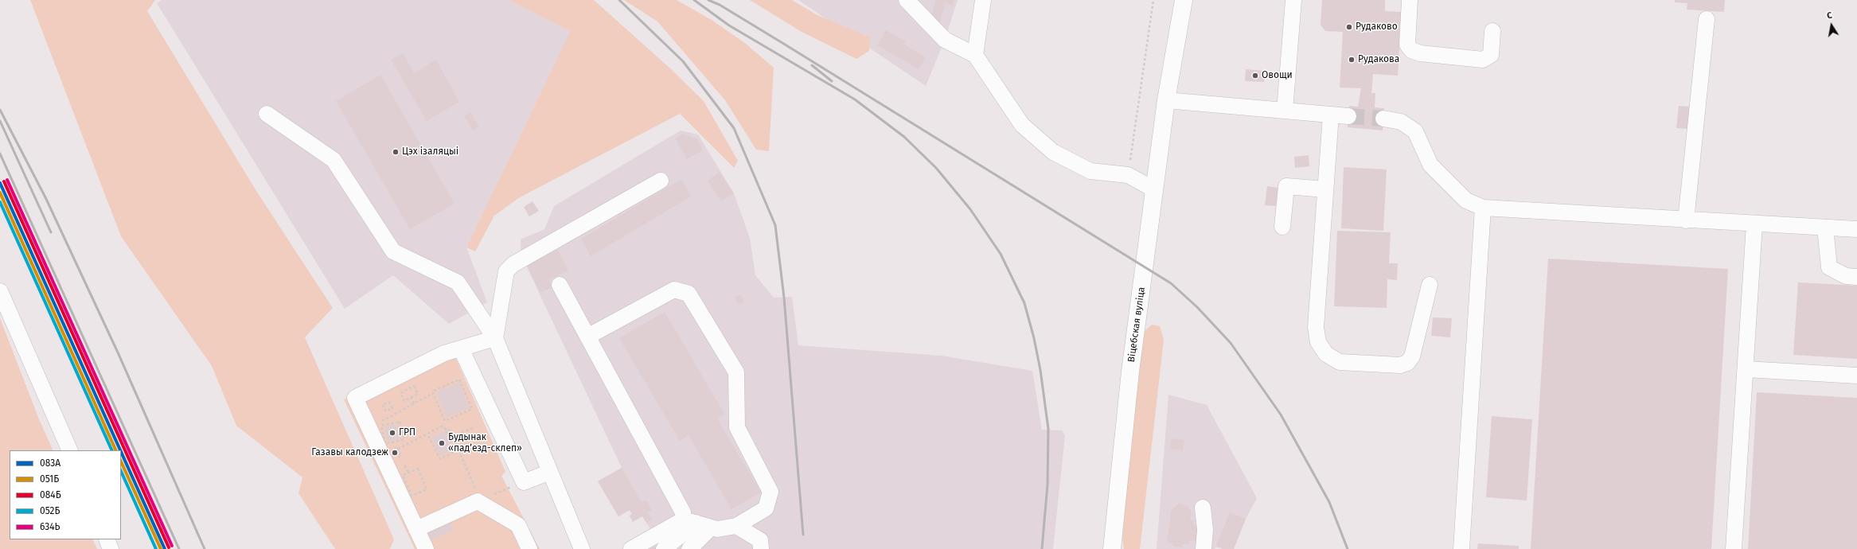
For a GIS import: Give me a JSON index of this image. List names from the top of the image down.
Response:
{
  "streets": {
    "main road": ["Віцебская вуліца"]
  },
  "places": [
    "Рудаково",
    "Рудакова",
    "Овощи",
    "Цэх ізаляцыі",
    "ГРП",
    "Будынак «падʼезд-склеп»",
    "Газавы калодзеж"
  ],
  "lines": [
    "transit line 634Ь",
    "transit line 084Б",
    "transit line 083А",
    "transit line 051Б",
    "transit line 052Б"
  ],
  "legend": [
    "083А",
    "051Б",
    "084Б",
    "052Б",
    "634Ь"
  ],
  "north": "top"
}
